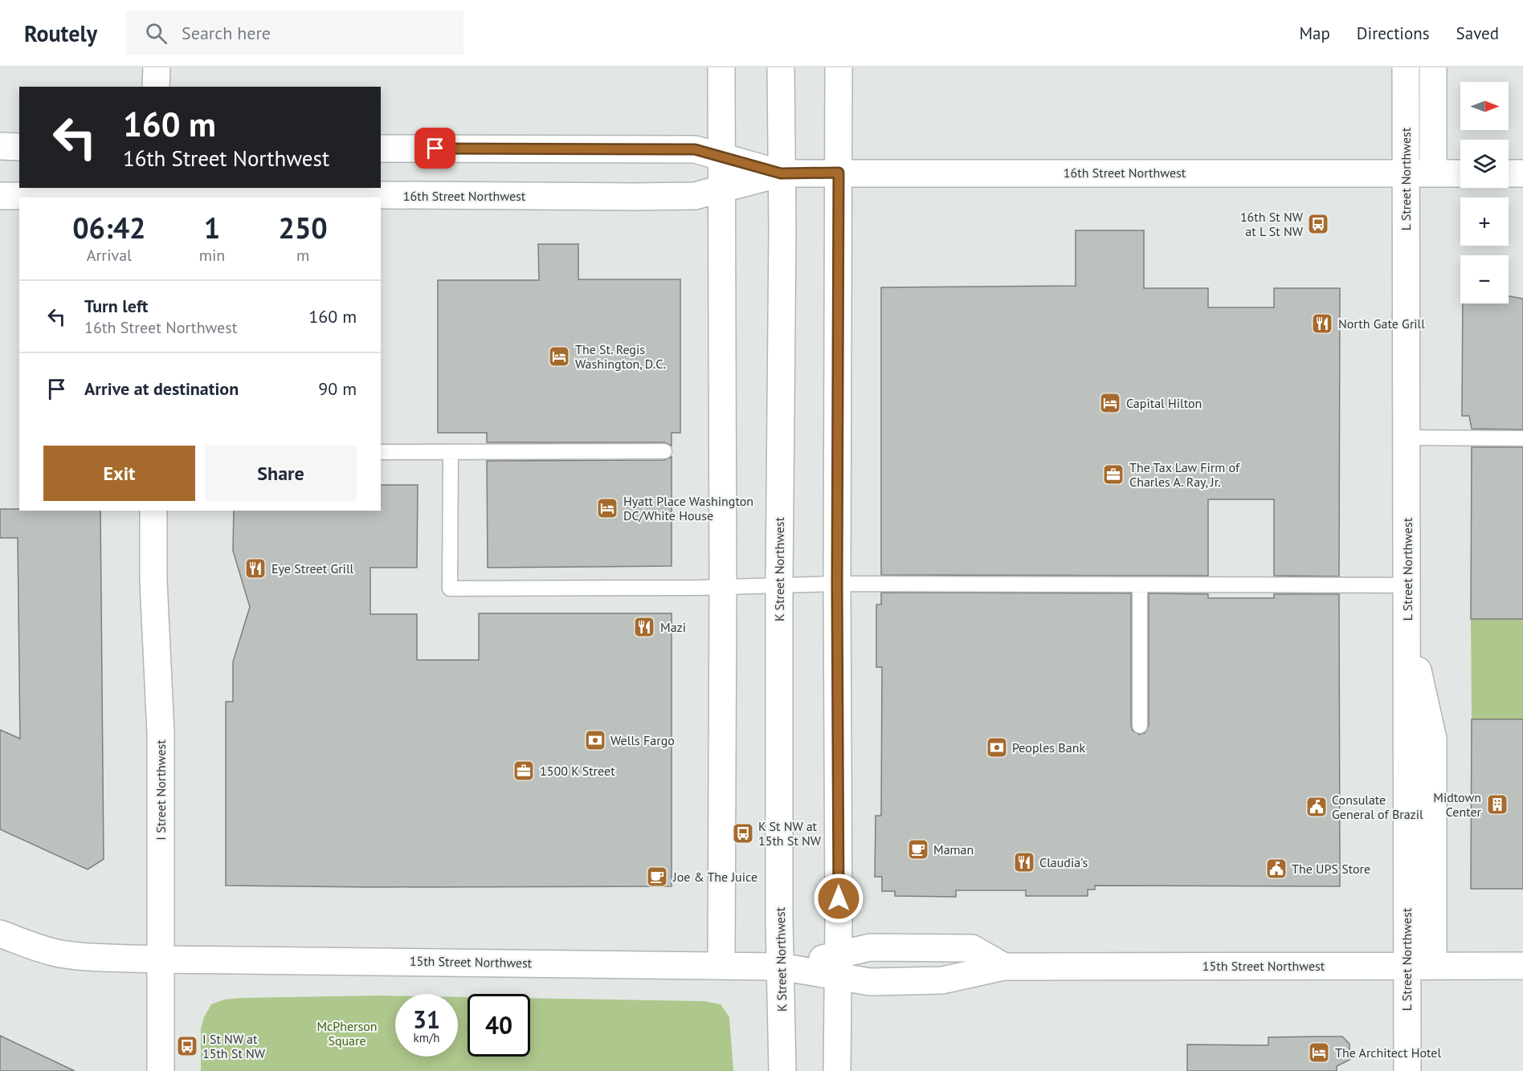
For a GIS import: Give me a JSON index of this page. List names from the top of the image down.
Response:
{
  "streets": {
    "main road": [
      "16th Street Northwest",
      "L Street Northwest",
      "K Street Northwest",
      "I Street Northwest",
      "15th Street Northwest"
    ]
  },
  "crossings": [
    ["16th Street Northwest", "L Street Northwest"],
    ["16th Street Northwest", "K Street Northwest"],
    ["L Street Northwest", "15th Street Northwest"],
    ["K Street Northwest", "15th Street Northwest"],
    ["I Street Northwest", "15th Street Northwest"]
  ],
  "parks": ["McPherson Square"],
  "places": {
    "bus stop": ["16th St NW at L St NW", "K St NW at 15th St NW", "I St NW at 15th St NW"],
    "restaurant": [
      "North Gate Grill",
      "Eye Street Grill",
      "Mazi",
      "Claudia's"
    ],
    "hotel": [
      "The St. Regis Washington, D.C.",
      "Capital Hilton",
      "Hyatt Place Washington DC/White House",
      "The Architect Hotel"
    ],
    "office": ["The Tax Law Firm of Charles A. Ray, Jr.", "1500 K Street"],
    "bank": ["Wells Fargo", "Peoples Bank"],
    "building": ["Midtown Center"],
    "public building": ["Consulate General of Brazil", "The UPS Store"],
    "cafe": ["Maman", "Joe & The Juice"]
  },
  "north": "right",
  "page": {
    "header": "Routely",
    "search": "Search here",
    "nav": ["Map", "Directions", "Saved"],
    "map_buttons": ["+", "−"],
    "turn": ["160 m", "16th Street Northwest"],
    "eta": [
      "06:42",
      "Arrival",
      "1",
      "min",
      "250",
      "m"
    ],
    "list": [
      {
        "name": "Turn left",
        "note": "16th Street Northwest",
        "value": "160 m"
      },
      {
        "name": "Arrive at destination",
        "value": "90 m"
      }
    ],
    "buttons": ["Exit", "Share"],
    "speed": "31 km/h",
    "limit": "40"
  }
}
